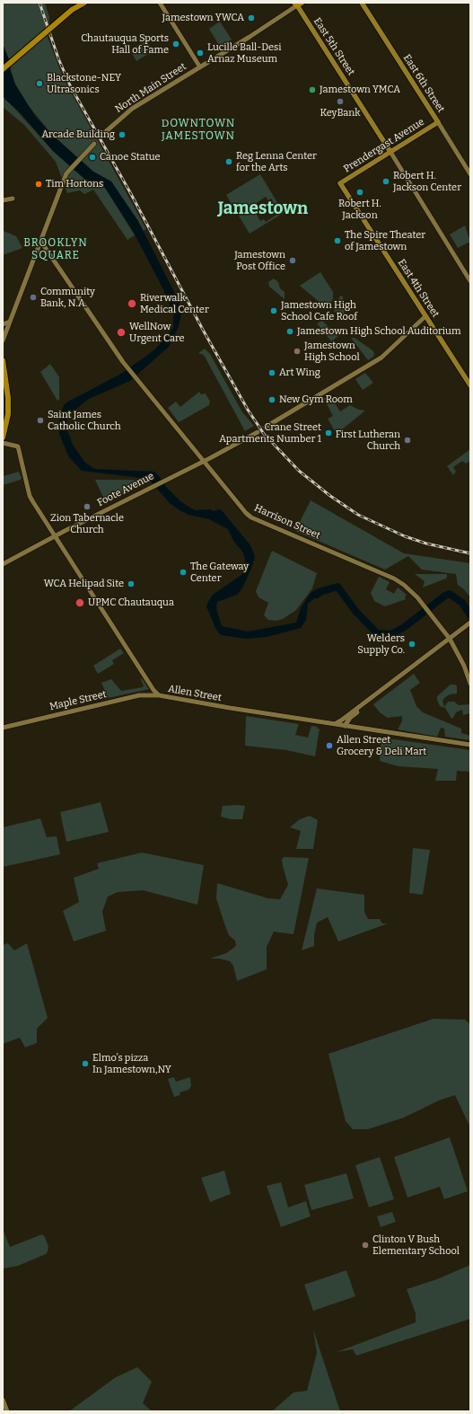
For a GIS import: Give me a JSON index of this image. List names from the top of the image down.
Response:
{
  "streets": {
    "main road": [
      "East 5th Street",
      "East 6th Street",
      "Prendergast Avenue",
      "East 4th Street"
    ],
    "street": [
      "North Main Street",
      "Foote Avenue",
      "Harrison Street",
      "Allen Street",
      "Maple Street"
    ]
  },
  "crossings": [
    ["East 5th Street", "North Main Street"],
    ["East 5th Street", "Prendergast Avenue"],
    ["East 6th Street", "Prendergast Avenue"],
    ["Prendergast Avenue", "East 4th Street"],
    ["Foote Avenue", "Harrison Street"],
    ["Foote Avenue", "Allen Street"],
    ["Allen Street", "Maple Street"]
  ],
  "districts": ["DOWNTOWN JAMESTOWN", "Jamestown", "BROOKLYN SQUARE"],
  "places": [
    "Jamestown YWCA",
    "Chautauqua Sports Hall of Fame",
    "Lucille Ball-Desi Arnaz Museum",
    "Blackstone-NEY Ultrasonics",
    "Jamestown YMCA",
    "KeyBank",
    "Arcade Building",
    "Canoe Statue",
    "Reg Lenna Center for the Arts",
    "Robert H. Jackson Center",
    "Tim Hortons",
    "Robert H. Jackson",
    "The Spire Theater of Jamestown",
    "Jamestown Post Office",
    "Community Bank, N.A.",
    "Riverwalk Medical Center",
    "Jamestown High School Cafe Roof",
    "Jamestown High School Auditorium",
    "WellNow Urgent Care",
    "Jamestown High School",
    "Art Wing",
    "New Gym Room",
    "Saint James Catholic Church",
    "Crane Street Apartments Number 1",
    "First Lutheran Church",
    "Zion Tabernacle Church",
    "The Gateway Center",
    "WCA Helipad Site",
    "UPMC Chautauqua",
    "Welders Supply Co.",
    "Allen Street Grocery & Deli Mart",
    "Elmo's pizza In Jamestown,NY",
    "Clinton V Bush Elementary School"
  ]
}
